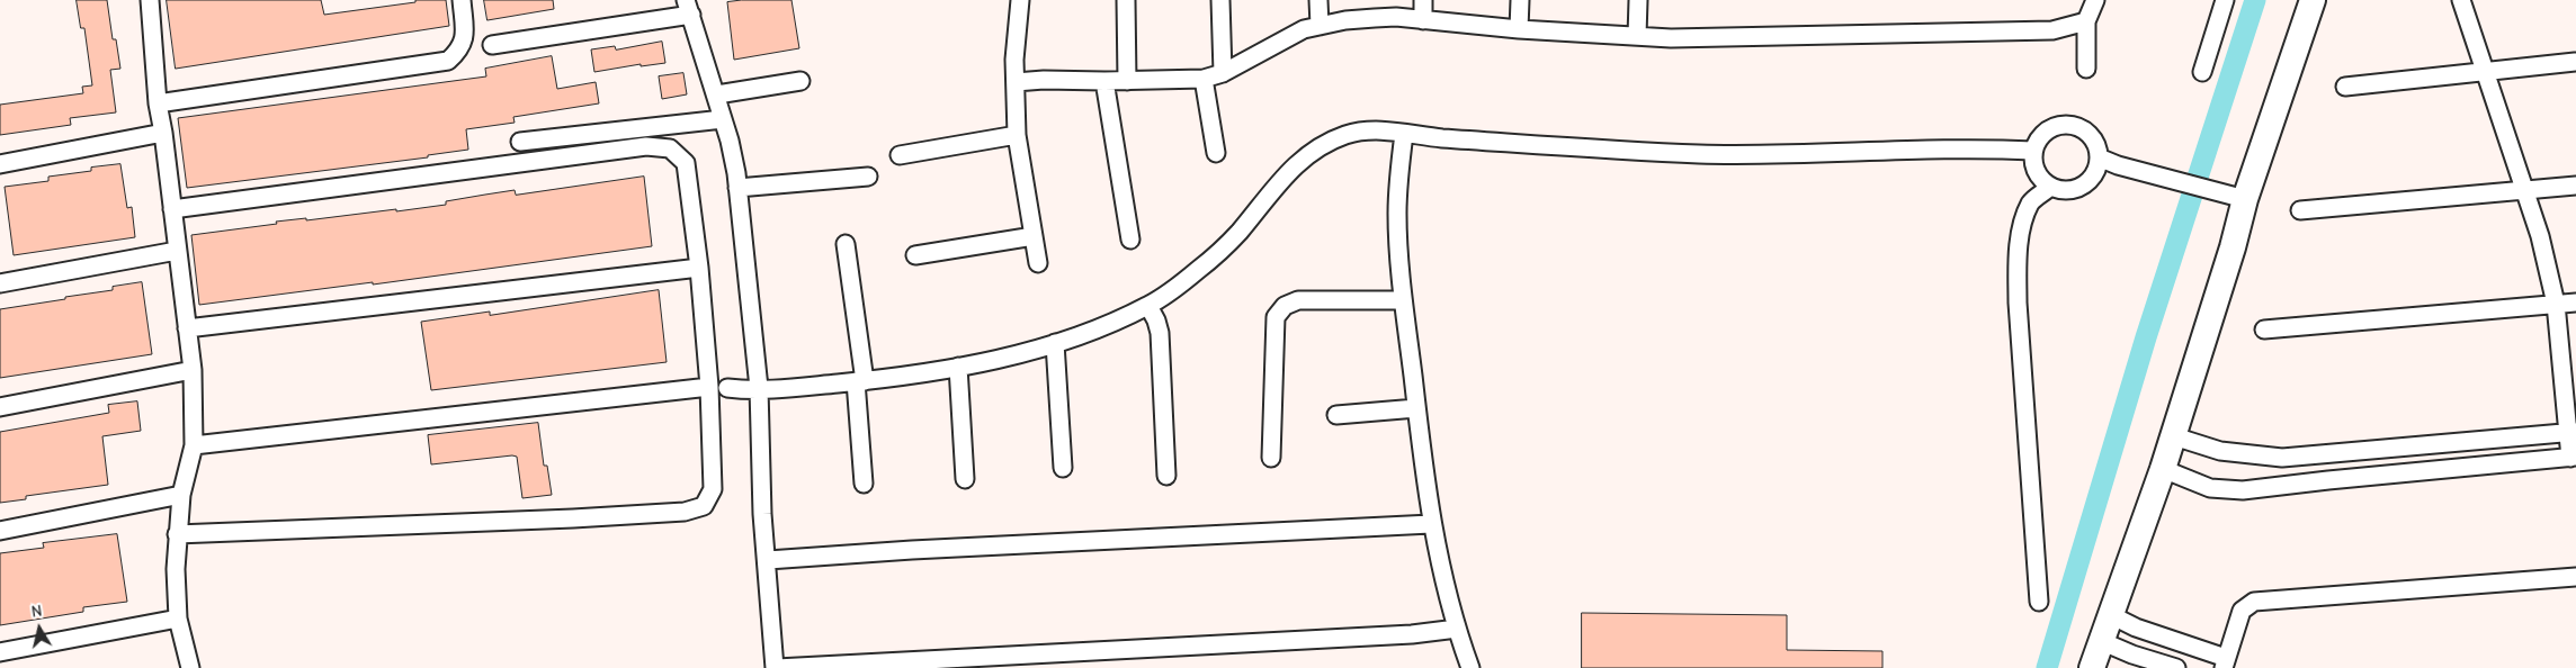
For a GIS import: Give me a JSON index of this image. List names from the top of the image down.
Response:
{
  "north": "top"
}
